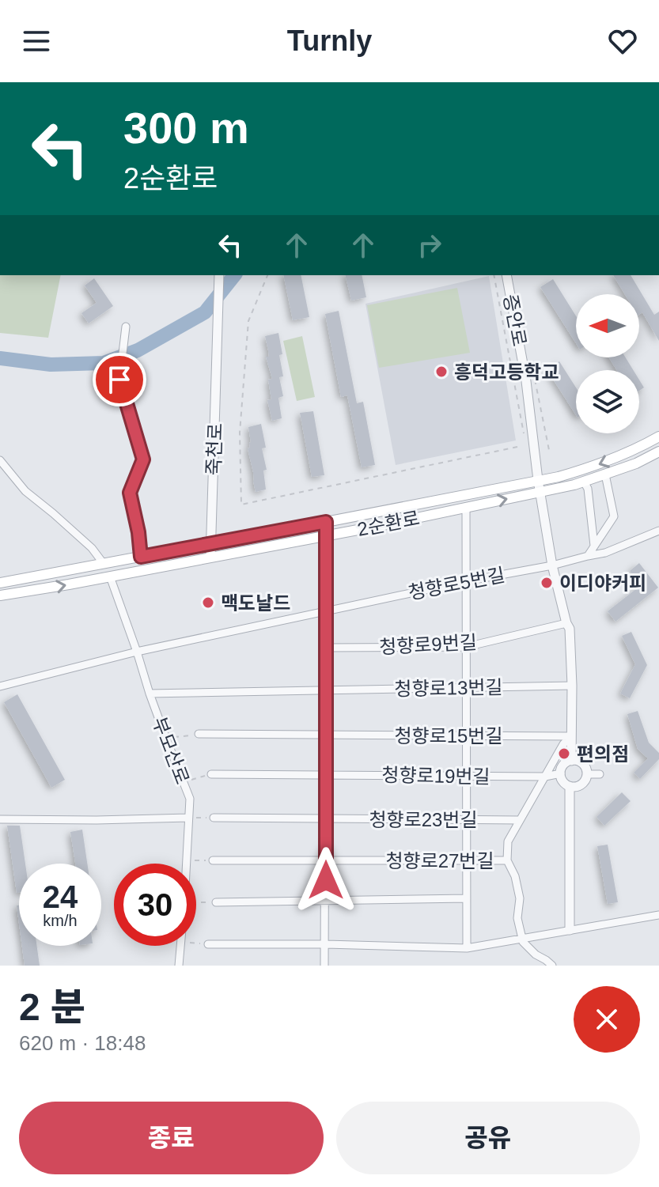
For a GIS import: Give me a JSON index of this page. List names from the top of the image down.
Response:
{
  "streets": {
    "main road": ["2순환로"],
    "street": [
      "증안로",
      "죽천로",
      "청향로5번길",
      "청향로9번길",
      "청향로13번길",
      "청향로15번길",
      "부모산로",
      "청향로19번길",
      "청향로23번길",
      "청향로27번길"
    ]
  },
  "crossings": [
    ["증안로", "2순환로"],
    ["증안로", "청향로5번길"],
    ["증안로", "청향로9번길"],
    ["증안로", "청향로13번길"],
    ["증안로", "청향로15번길"],
    ["증안로", "청향로19번길"],
    ["죽천로", "2순환로"],
    ["2순환로", "부모산로"],
    ["청향로5번길", "부모산로"],
    ["청향로13번길", "부모산로"]
  ],
  "places": [
    "흥덕고등학교",
    "이디야커피",
    "맥도날드",
    "편의점"
  ],
  "north": "left",
  "page": {
    "header": "Turnly",
    "turn": ["300 m", "2순환로"],
    "speed": "24 km/h",
    "limit": "30",
    "heading": ["2 분", "620 m · 18:48"],
    "buttons": ["종료", "공유"]
  }
}
